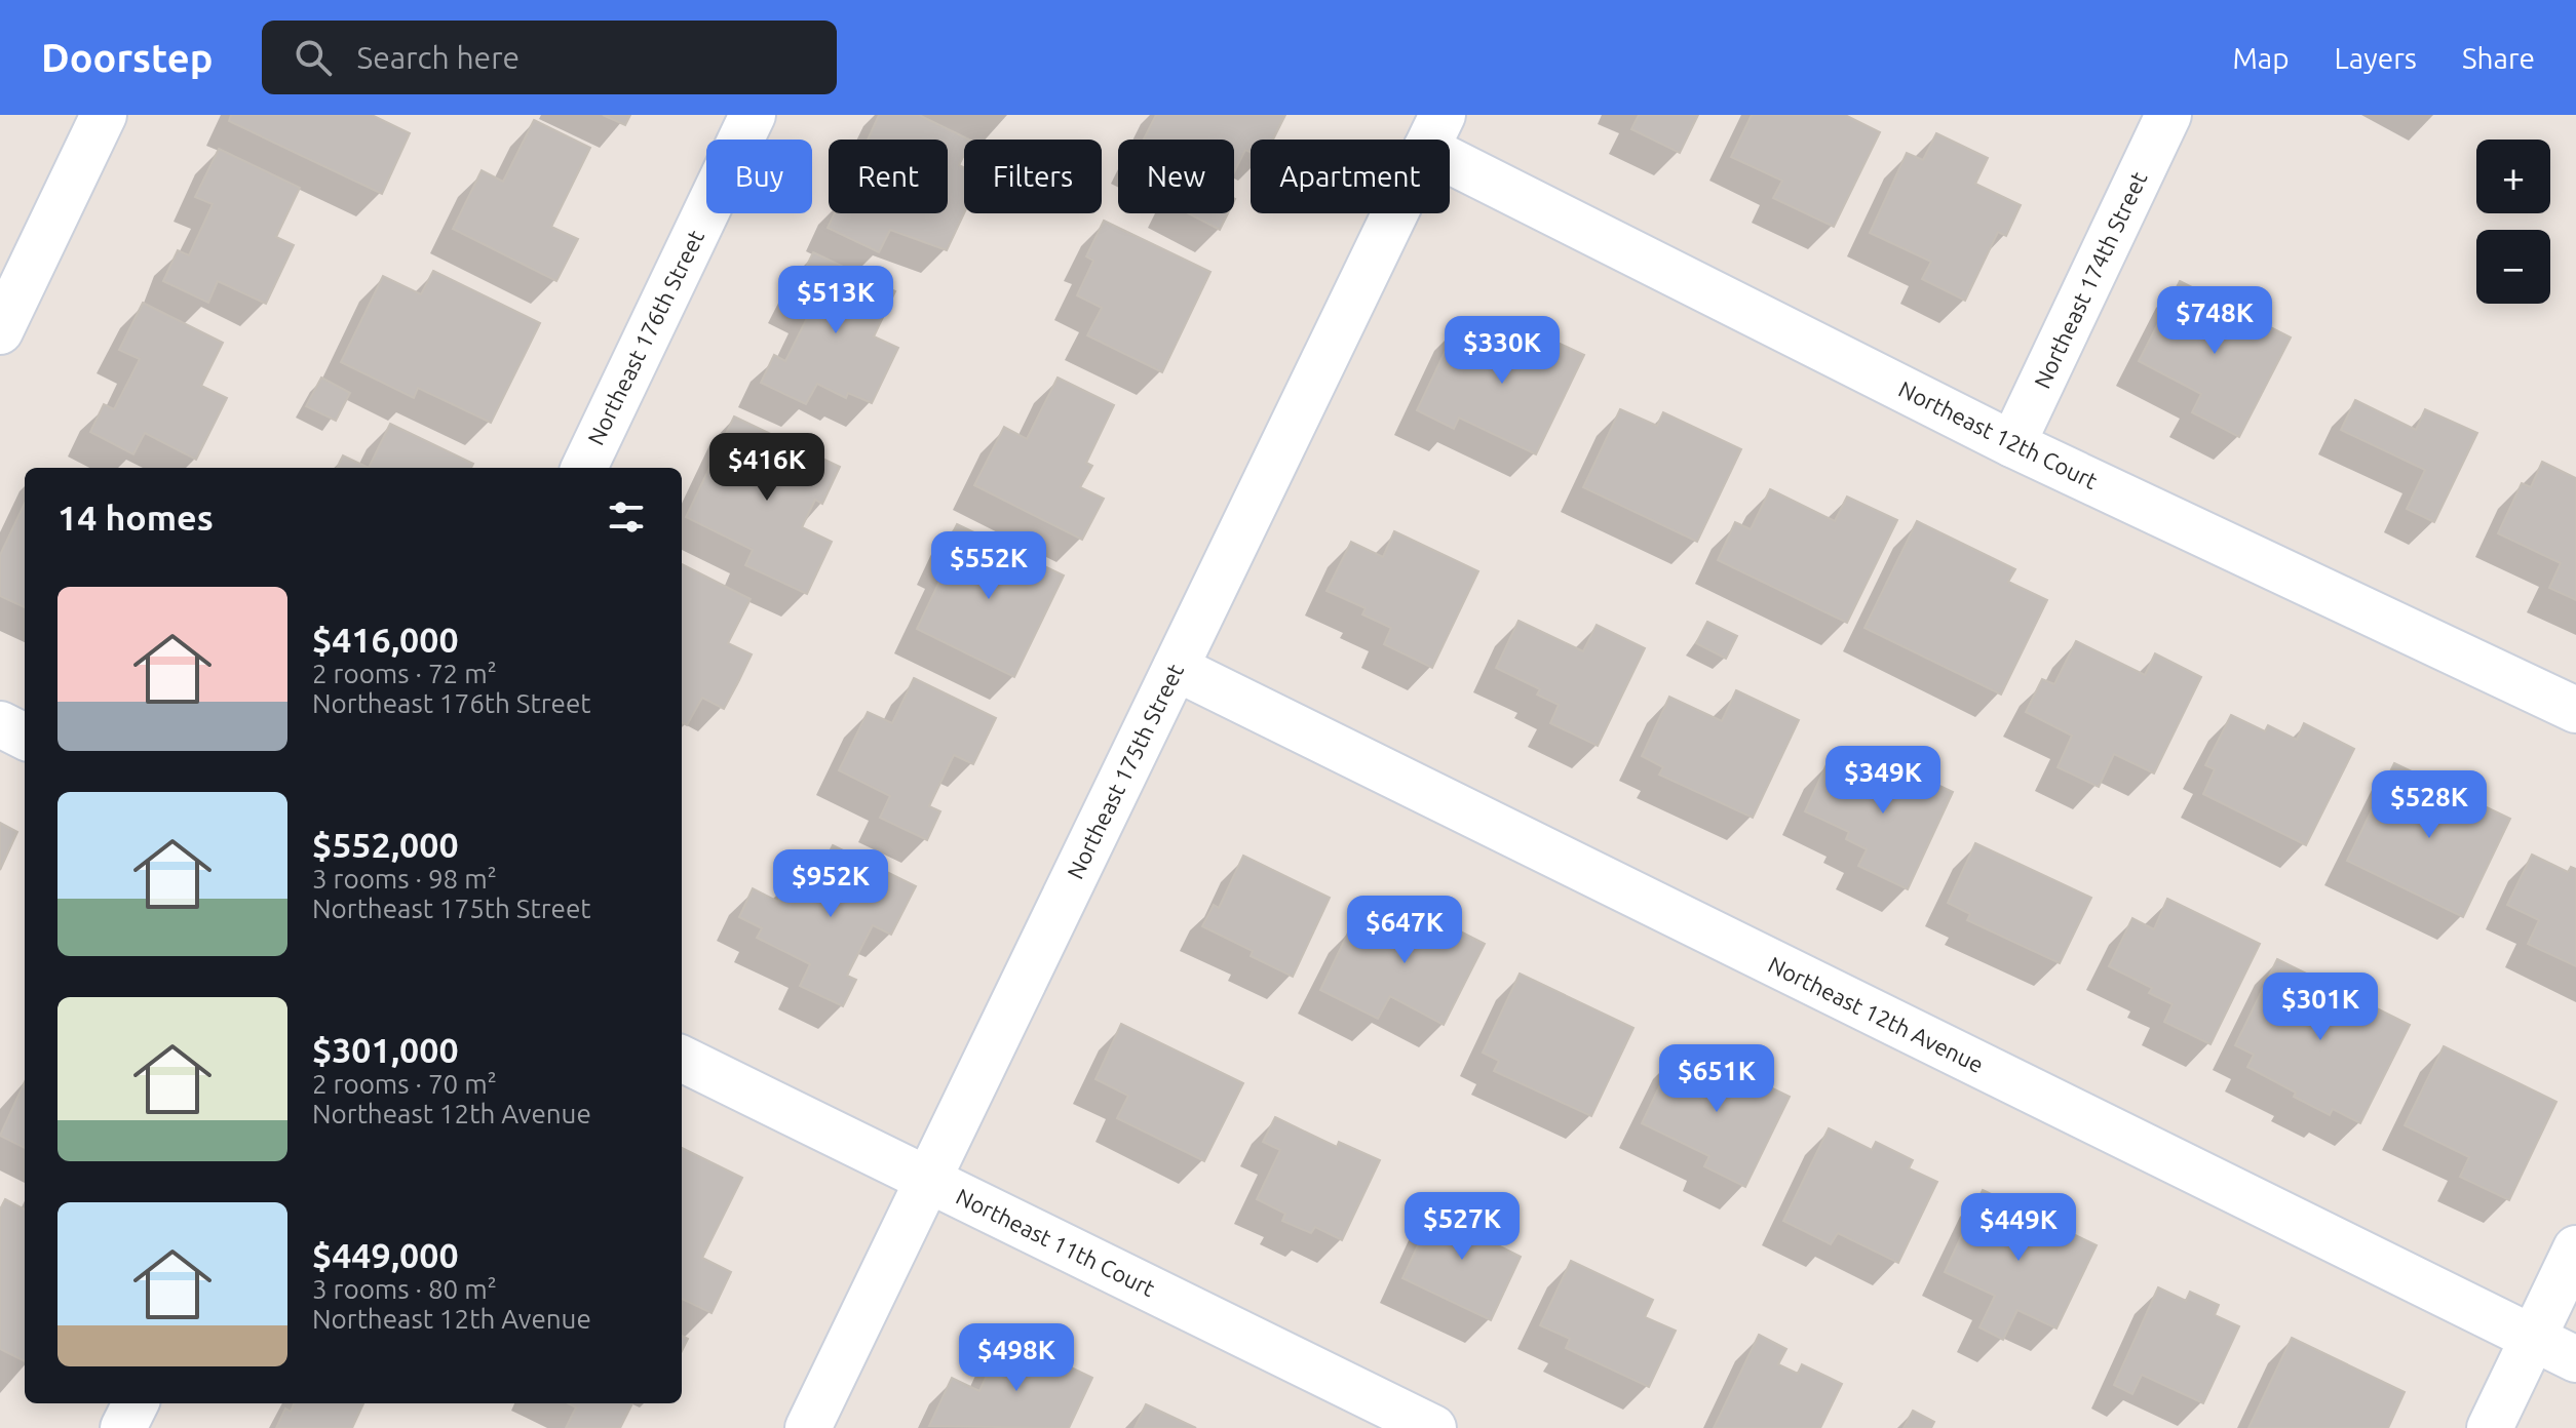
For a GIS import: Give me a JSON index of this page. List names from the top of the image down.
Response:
{
  "streets": {
    "street": [
      "Northeast 174th Street",
      "Northeast 176th Street",
      "Northeast 12th Court",
      "Northeast 175th Street",
      "Northeast 12th Avenue",
      "Northeast 11th Court"
    ]
  },
  "crossings": [
    ["Northeast 174th Street", "Northeast 12th Court"],
    ["Northeast 12th Court", "Northeast 175th Street"],
    ["Northeast 175th Street", "Northeast 12th Avenue"],
    ["Northeast 175th Street", "Northeast 11th Court"]
  ],
  "page": {
    "header": "Doorstep",
    "search": "Search here",
    "nav": ["Map", "Layers", "Share"],
    "map_buttons": ["+", "−"],
    "chip": [
      "Buy",
      "Rent",
      "Filters",
      "New",
      "Apartment"
    ],
    "price": [
      "$513K",
      "$748K",
      "$330K",
      "$416K",
      "$552K",
      "$349K",
      "$528K",
      "$952K",
      "$647K",
      "$301K",
      "$651K",
      "$527K",
      "$449K",
      "$498K"
    ],
    "heading": "14 homes",
    "list": [
      {
        "name": "$416,000",
        "note": "2 rooms · 72 m² · Northeast 176th Street"
      },
      {
        "name": "$552,000",
        "note": "3 rooms · 98 m² · Northeast 175th Street"
      },
      {
        "name": "$301,000",
        "note": "2 rooms · 70 m² · Northeast 12th Avenue"
      },
      {
        "name": "$449,000",
        "note": "3 rooms · 80 m² · Northeast 12th Avenue"
      }
    ]
  }
}
